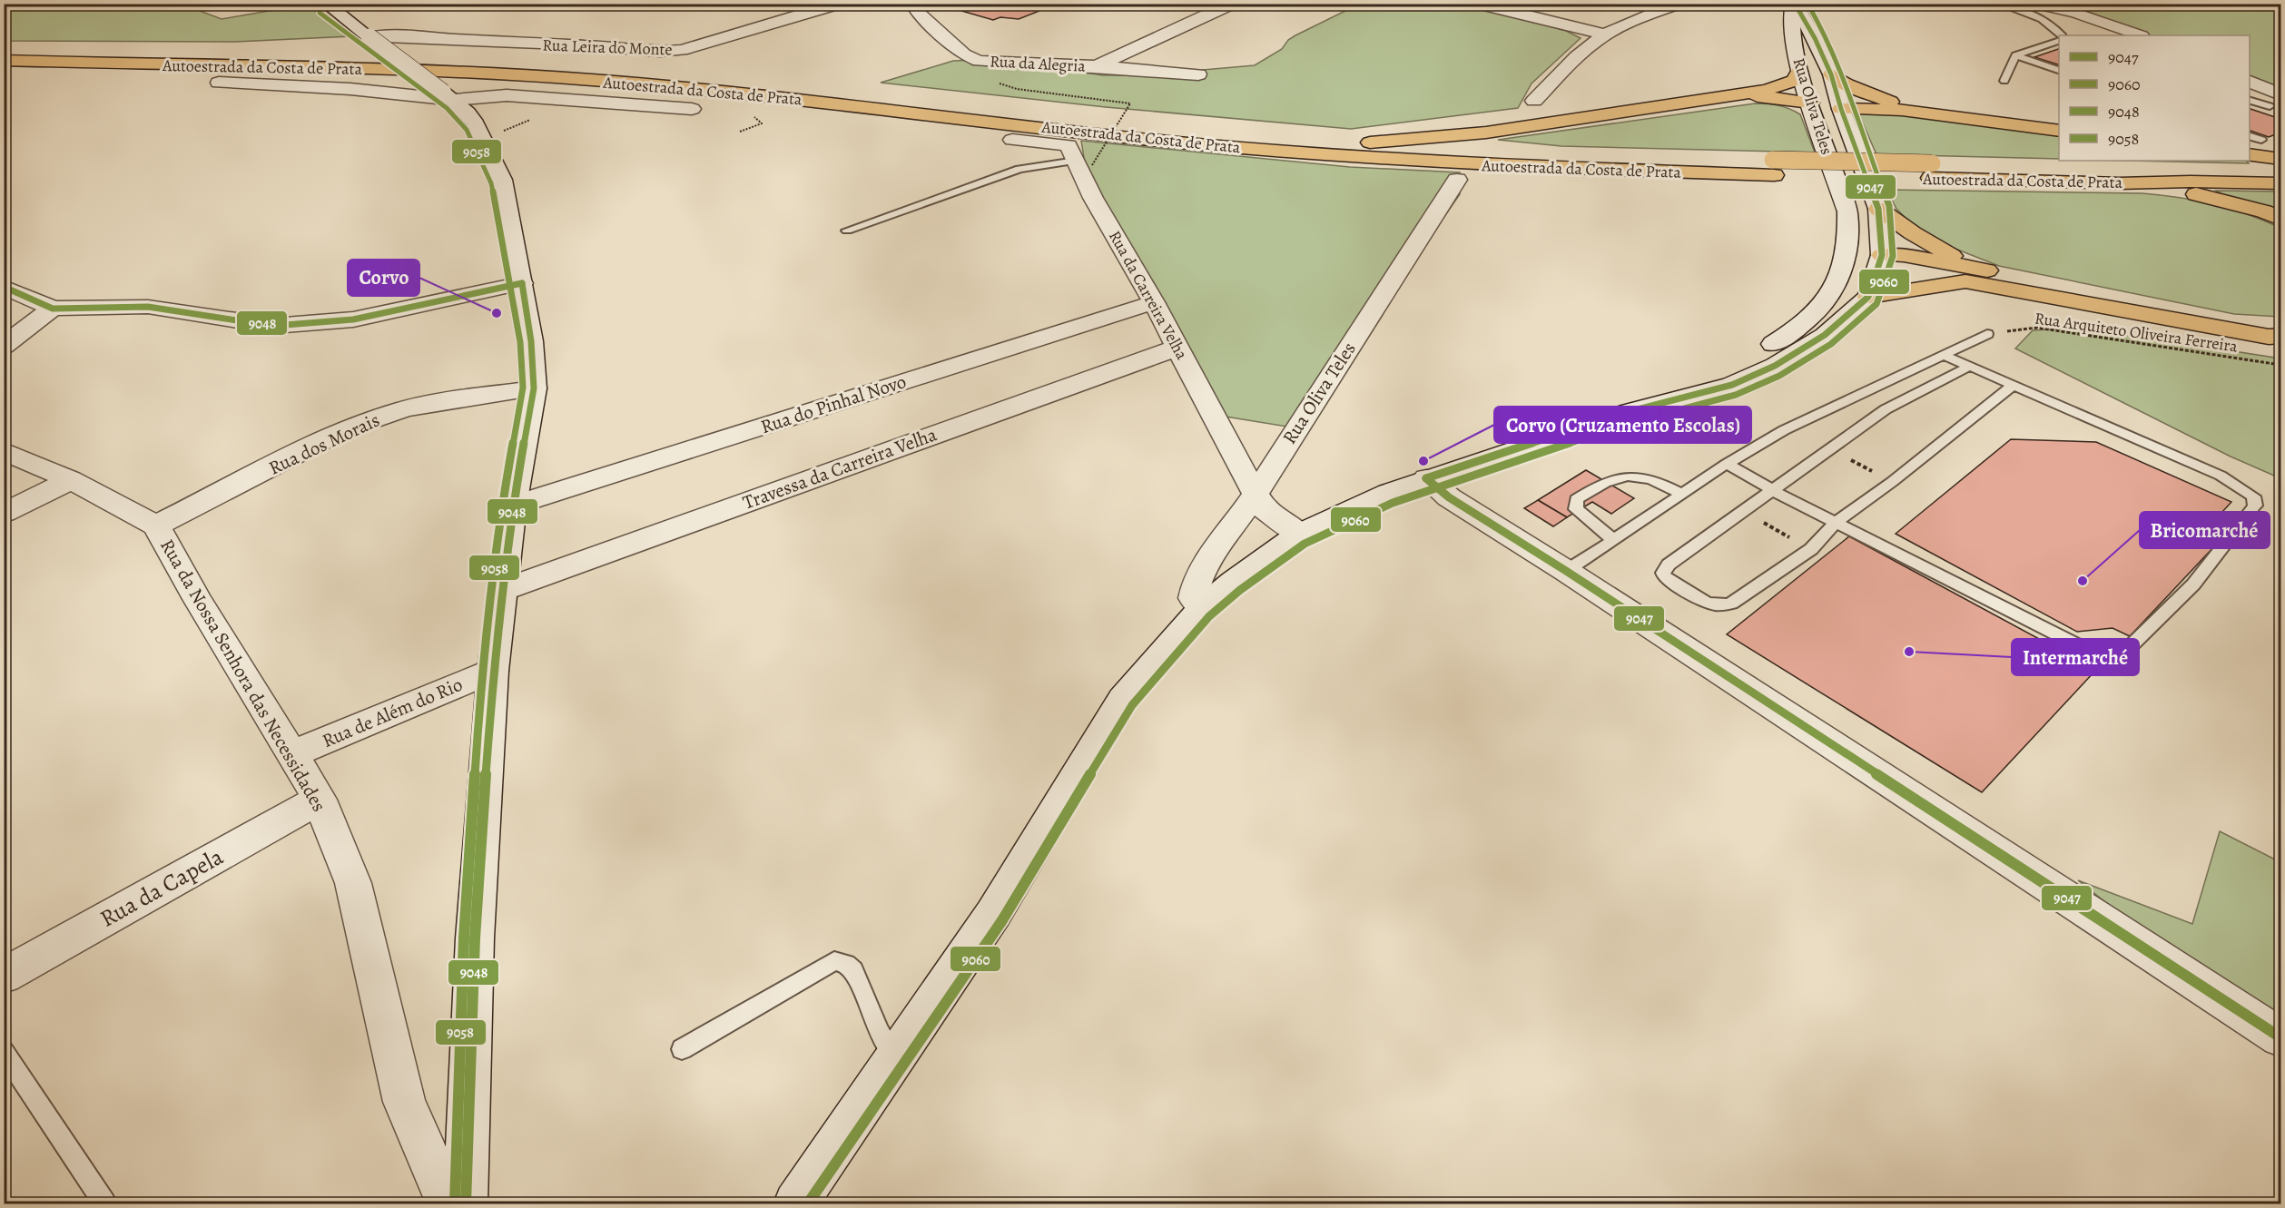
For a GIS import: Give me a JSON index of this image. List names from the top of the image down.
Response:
{
  "streets": {
    "highway": ["Autoestrada da Costa de Prata"],
    "street": [
      "Rua Leira do Monte",
      "Rua da Alegria",
      "Rua Oliva Teles",
      "Rua da Carreira Velha",
      "Rua do Pinhal Novo",
      "Rua dos Morais",
      "Travessa da Carreira Velha",
      "Rua da Nossa Senhora das Necessidades",
      "Rua de Além do Rio",
      "Rua da Capela"
    ],
    "path": ["Rua Arquiteto Oliveira Ferreira"]
  },
  "crossings": [
    ["Rua Oliva Teles", "Rua da Carreira Velha"],
    ["Rua da Carreira Velha", "Rua do Pinhal Novo"],
    ["Rua da Carreira Velha", "Travessa da Carreira Velha"],
    ["Rua dos Morais", "Rua da Nossa Senhora das Necessidades"],
    ["Rua da Nossa Senhora das Necessidades", "Rua de Além do Rio"],
    ["Rua da Nossa Senhora das Necessidades", "Rua da Capela"]
  ],
  "places": [
    "Corvo",
    "Corvo (Cruzamento Escolas)",
    "Bricomarché",
    "Intermarché"
  ],
  "lines": [
    "transit line 9047",
    "transit line 9060",
    "transit line 9058",
    "transit line 9048"
  ],
  "legend": [
    "9047",
    "9060",
    "9048",
    "9058"
  ]
}
